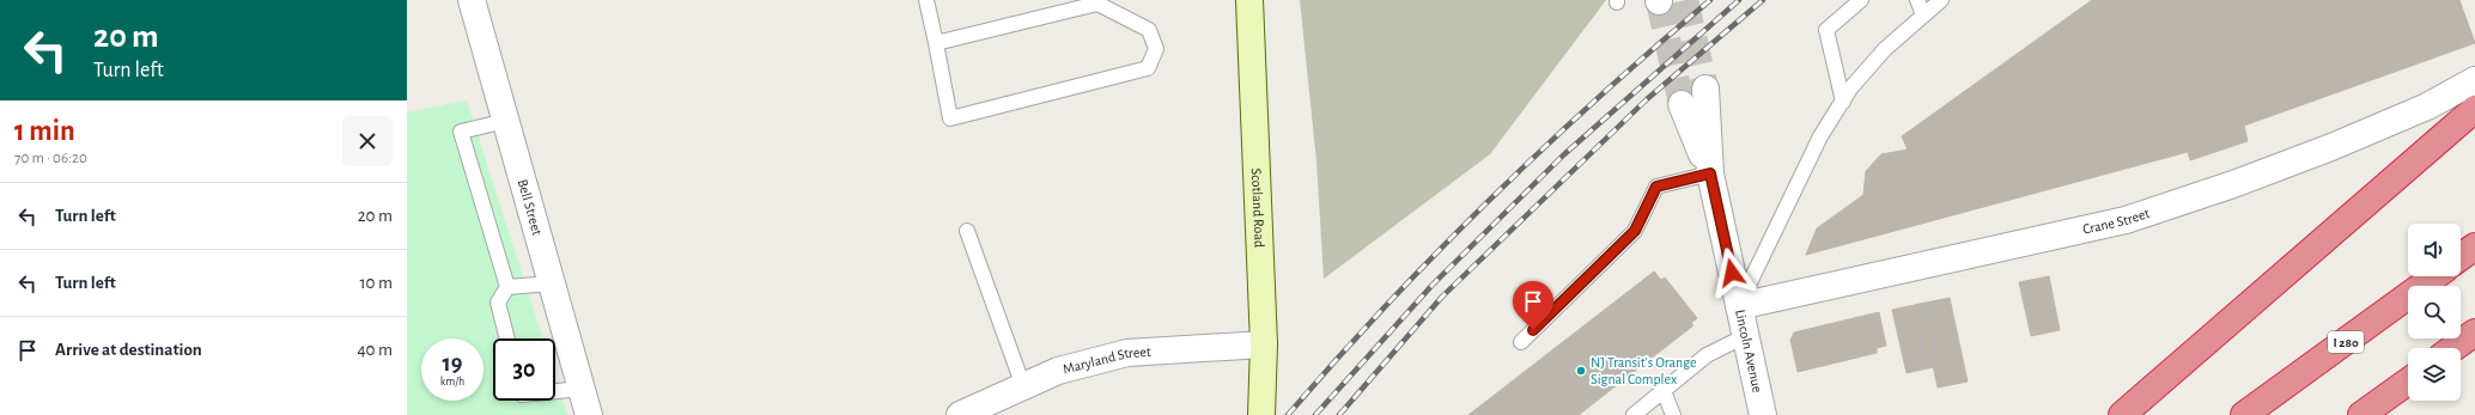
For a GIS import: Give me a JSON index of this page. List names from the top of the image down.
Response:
{
  "streets": {
    "highway": ["I 280"],
    "main road": ["Scotland Road"],
    "street": [
      "Bell Street",
      "Crane Street",
      "Lincoln Avenue",
      "Maryland Street"
    ]
  },
  "crossings": [
    ["Scotland Road", "Maryland Street"],
    ["Crane Street", "Lincoln Avenue"]
  ],
  "places": ["NJ Transit's Orange Signal Complex"],
  "page": {
    "turn": ["20 m", "Turn left"],
    "heading": ["1 min", "70 m · 06:20"],
    "list": [
      {
        "name": "Turn left",
        "value": "20 m"
      },
      {
        "name": "Turn left",
        "value": "10 m"
      },
      {
        "name": "Arrive at destination",
        "value": "40 m"
      }
    ],
    "speed": "19 km/h",
    "limit": "30"
  }
}
